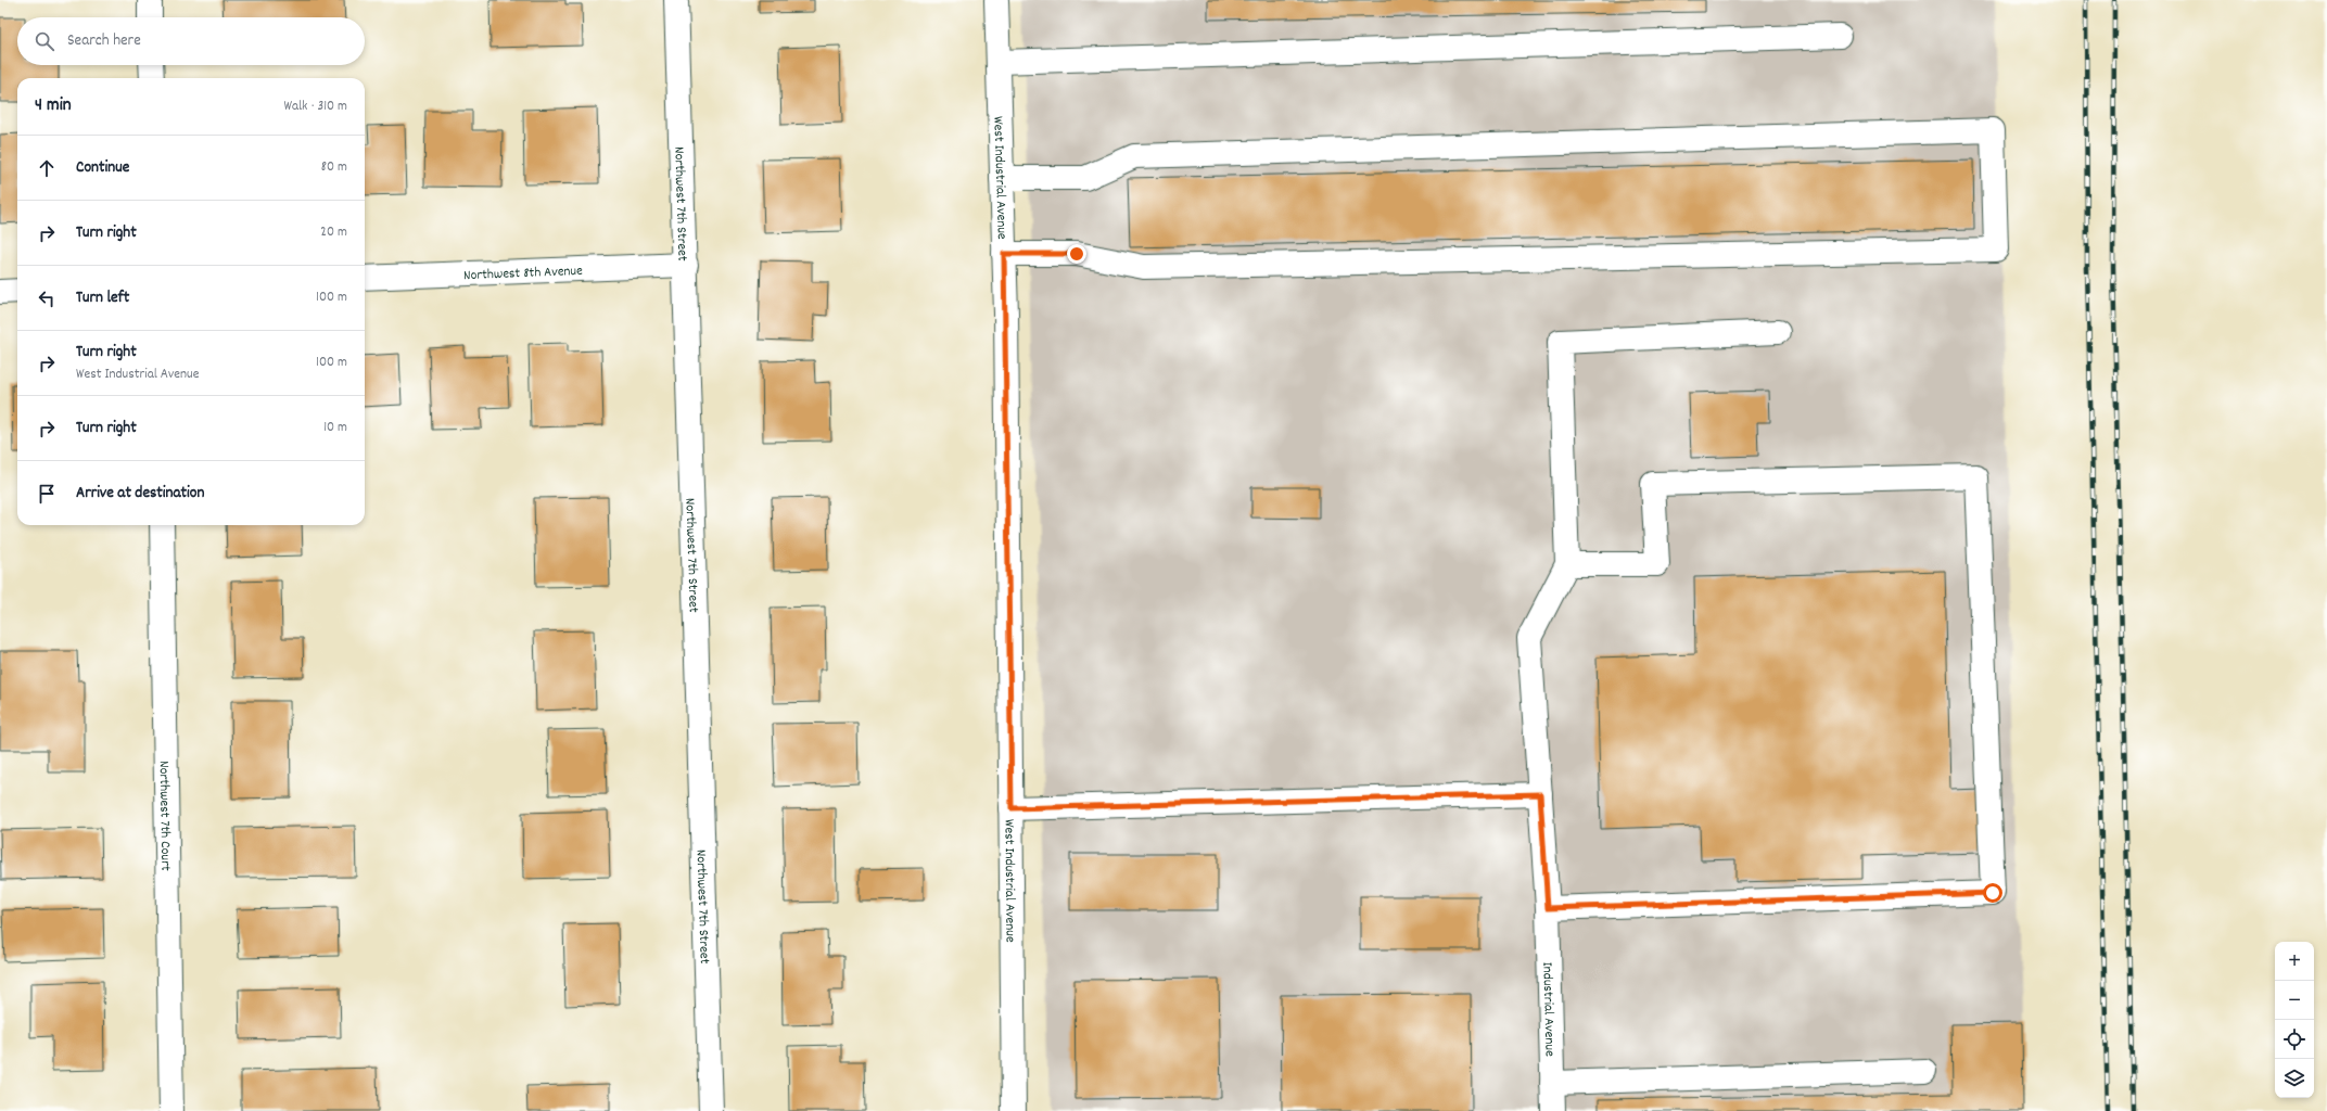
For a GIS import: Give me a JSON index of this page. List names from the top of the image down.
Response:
{
  "streets": {
    "street": [
      "West Industrial Avenue",
      "Northwest 7th Street",
      "Northwest 8th Avenue",
      "Northwest 7th Court",
      "Industrial Avenue"
    ]
  },
  "crossings": [
    ["Northwest 7th Street", "Northwest 8th Avenue"]
  ],
  "page": {
    "search": "Search here",
    "heading": ["4 min", "Walk · 310 m"],
    "list": [
      ["Continue", "80 m"],
      ["Turn right", "20 m"],
      ["Turn left", "100 m"],
      ["Turn right", "West Industrial Avenue", "100 m"],
      ["Turn right", "10 m"],
      "Arrive at destination"
    ],
    "map_buttons": ["+", "−"]
  }
}
